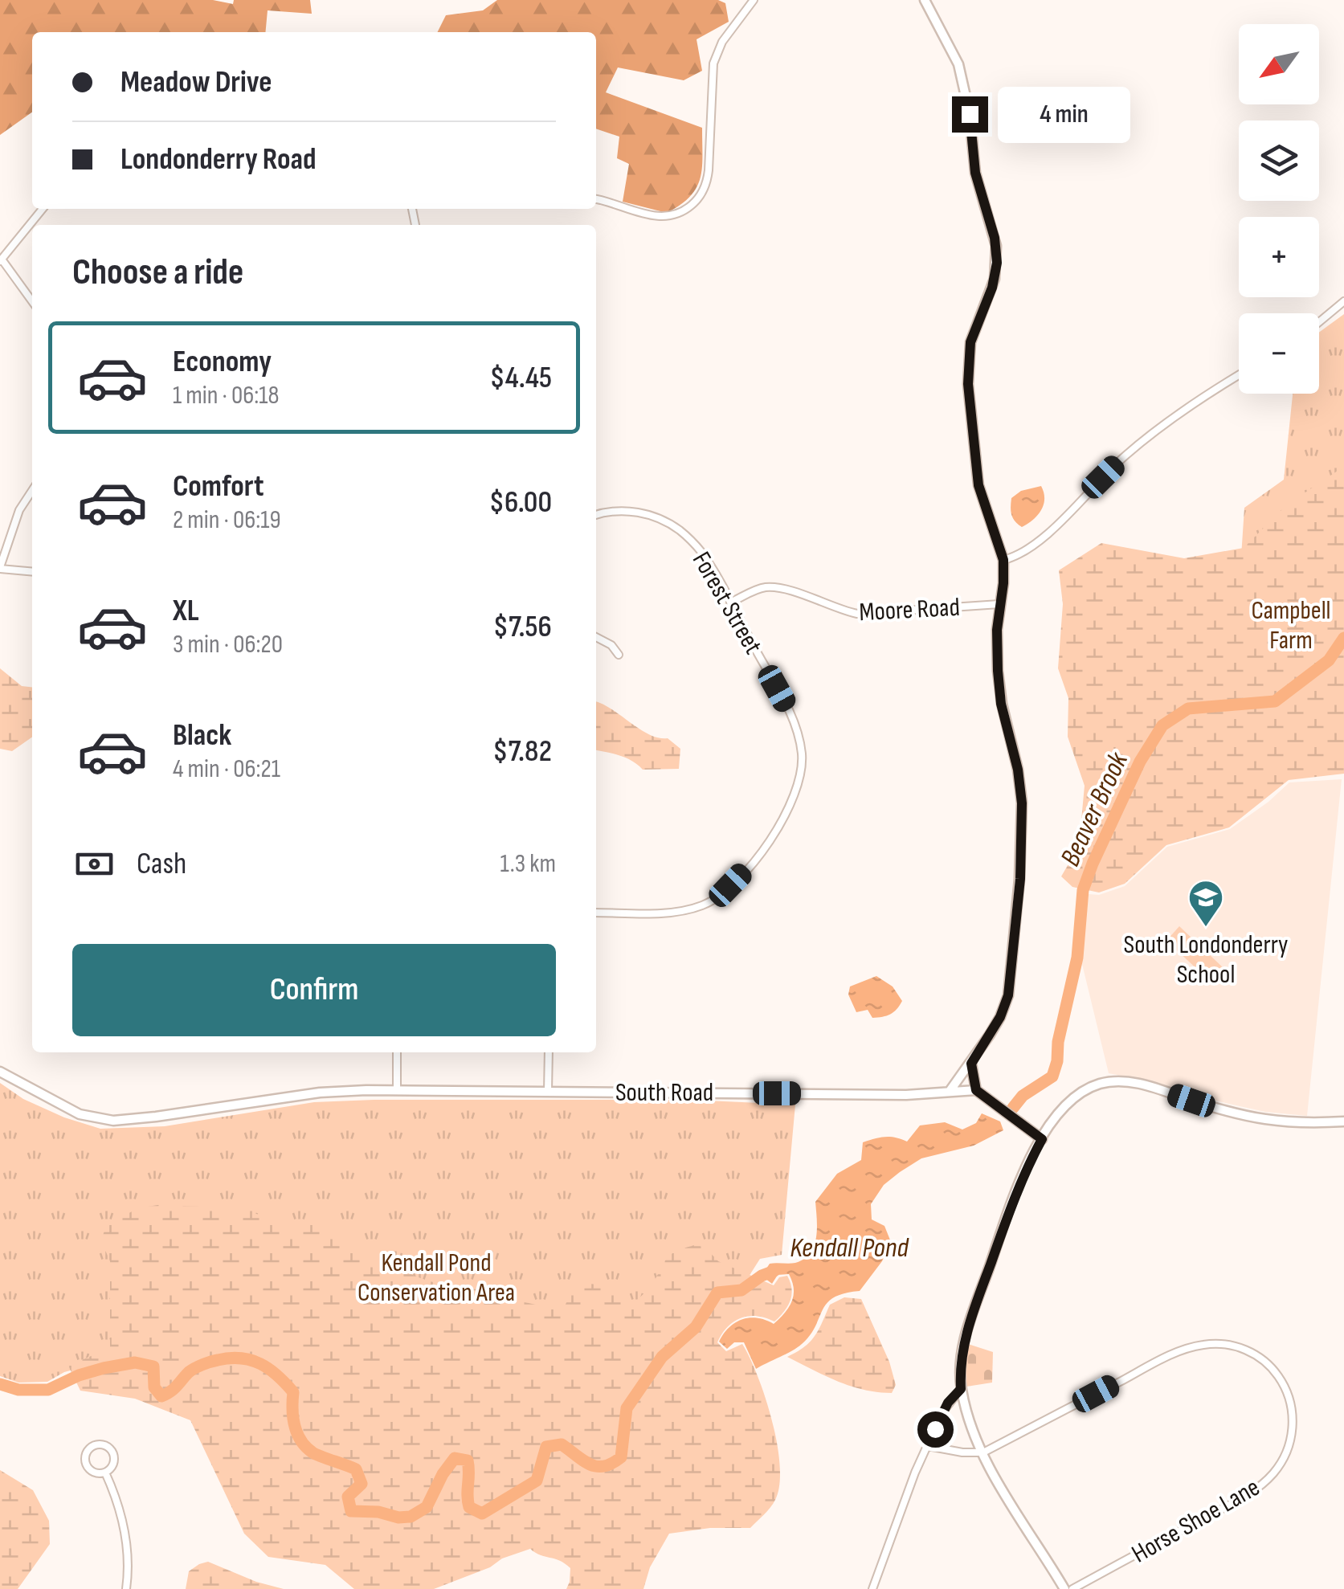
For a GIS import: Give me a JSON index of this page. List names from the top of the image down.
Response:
{
  "streets": {
    "street": [
      "Forest Street",
      "Moore Road",
      "South Road",
      "Horse Shoe Lane"
    ]
  },
  "crossings": [
    ["Forest Street", "Moore Road"]
  ],
  "water": ["Beaver Brook", "Kendall Pond"],
  "parks": ["Campbell Farm", "Kendall Pond Conservation Area"],
  "places": {
    "school or university": ["South Londonderry School"]
  },
  "north": "bottom left",
  "page": {
    "map_buttons": ["+", "−"],
    "banner": ["Meadow Drive", "Londonderry Road"],
    "bubble": "4 min",
    "heading": "Choose a ride",
    "list": [
      {
        "name": "Economy",
        "note": "1 min · 06:18",
        "value": "$4.45"
      },
      {
        "name": "Comfort",
        "note": "2 min · 06:19",
        "value": "$6.00"
      },
      {
        "name": "XL",
        "note": "3 min · 06:20",
        "value": "$7.56"
      },
      {
        "name": "Black",
        "note": "4 min · 06:21",
        "value": "$7.82"
      }
    ],
    "pay": ["Cash", "1.3 km"],
    "buttons": "Confirm"
  }
}
